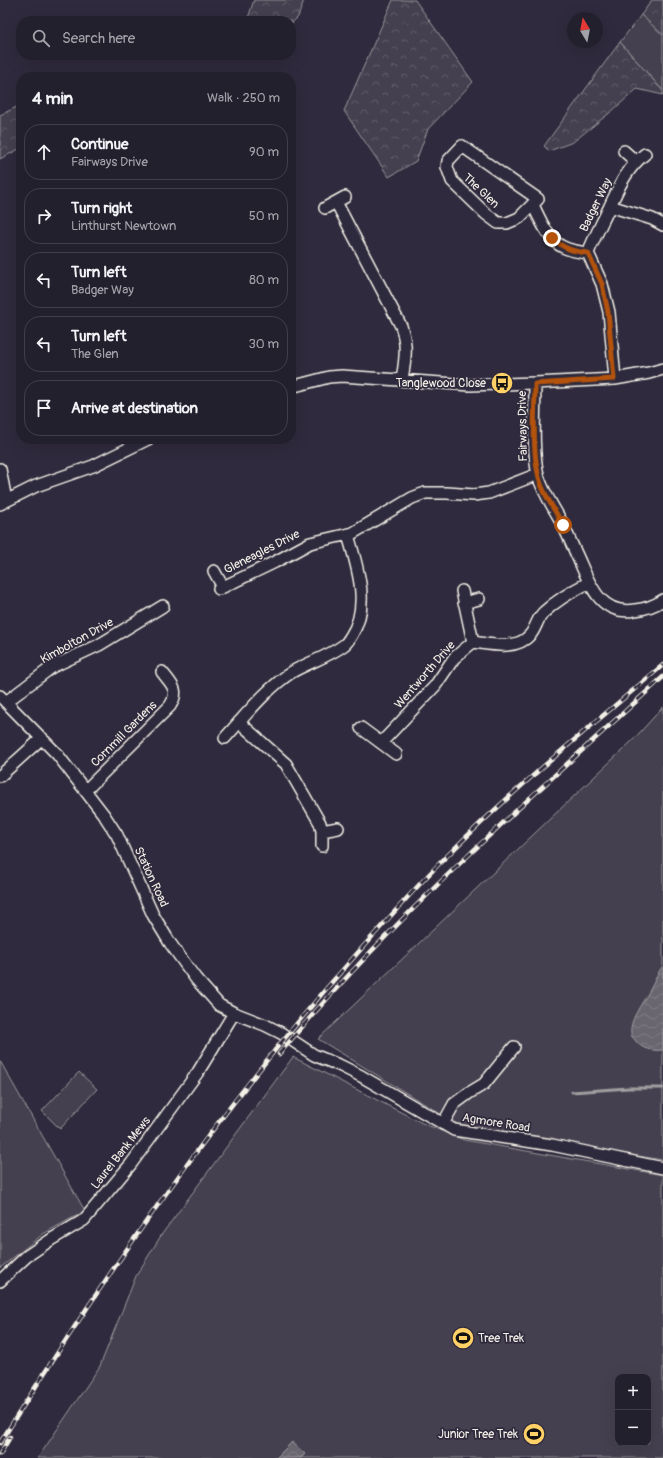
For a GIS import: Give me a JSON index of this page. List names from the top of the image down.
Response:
{
  "streets": {
    "street": [
      "The Glen",
      "Badger Way",
      "Fairways Drive",
      "Gleneagles Drive",
      "Kimbolton Drive",
      "Wentworth Drive",
      "Cornmill Gardens",
      "Station Road",
      "Agmore Road",
      "Laurel Bank Mews"
    ]
  },
  "crossings": [
    ["The Glen", "Badger Way"],
    ["Fairways Drive", "Gleneagles Drive"],
    ["Fairways Drive", "Wentworth Drive"],
    ["Kimbolton Drive", "Station Road"],
    ["Cornmill Gardens", "Station Road"],
    ["Station Road", "Agmore Road"],
    ["Station Road", "Laurel Bank Mews"]
  ],
  "places": {
    "bus stop": ["Tanglewood Close"],
    "sports": ["Tree Trek", "Junior Tree Trek"]
  },
  "north": "top",
  "page": {
    "search": "Search here",
    "heading": ["4 min", "Walk · 250 m"],
    "list": [
      ["Continue", "Fairways Drive", "90 m"],
      ["Turn right", "Linthurst Newtown", "50 m"],
      ["Turn left", "Badger Way", "80 m"],
      ["Turn left", "The Glen", "30 m"],
      "Arrive at destination"
    ],
    "map_buttons": ["+", "−"]
  }
}
